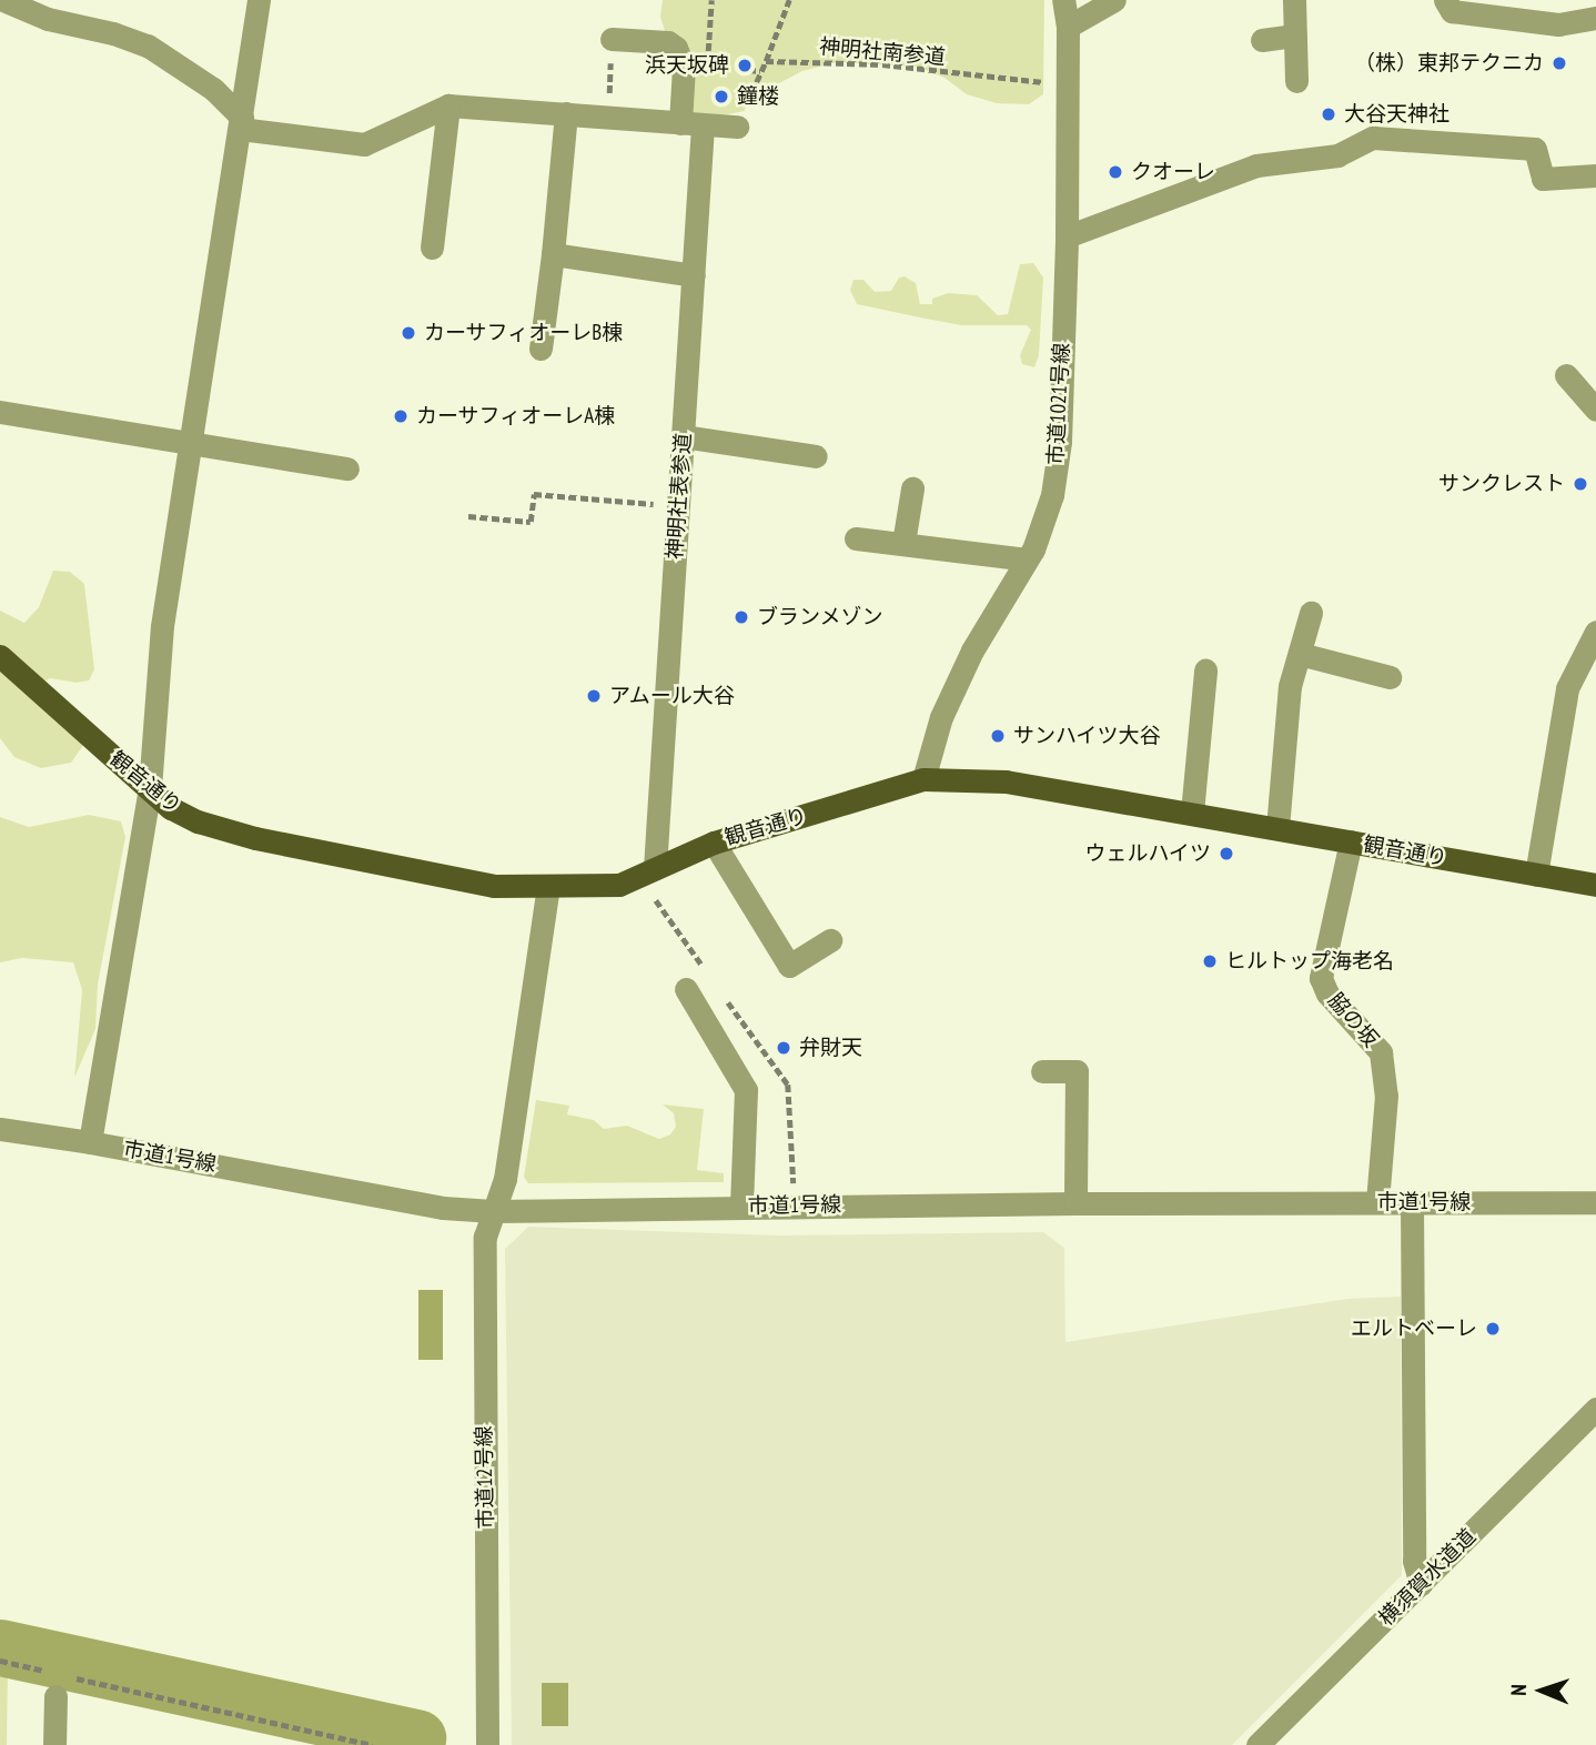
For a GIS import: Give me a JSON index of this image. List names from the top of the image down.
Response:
{
  "streets": {
    "main road": ["観音通り"],
    "street": [
      "市道1021号線",
      "神明社表参道",
      "脇の坂",
      "市道1号線",
      "市道12号線",
      "横須賀水道道"
    ],
    "path": ["神明社南参道"]
  },
  "crossings": [
    ["神明社南参道", "市道1021号線"],
    ["市道1021号線", "観音通り"],
    ["神明社表参道", "観音通り"],
    ["観音通り", "脇の坂"],
    ["観音通り", "市道12号線"],
    ["脇の坂", "市道1号線"],
    ["市道1号線", "市道12号線"]
  ],
  "places": [
    "（株）東邦テクニカ",
    "浜天坂碑",
    "鐘楼",
    "大谷天神社",
    "クオーレ",
    "カーサフィオーレB棟",
    "カーサフィオーレA棟",
    "サンクレスト",
    "ブランメゾン",
    "アムール大谷",
    "サンハイツ大谷",
    "ウェルハイツ",
    "ヒルトップ海老名",
    "弁財天",
    "エルトベーレ"
  ],
  "north": "left"
}
